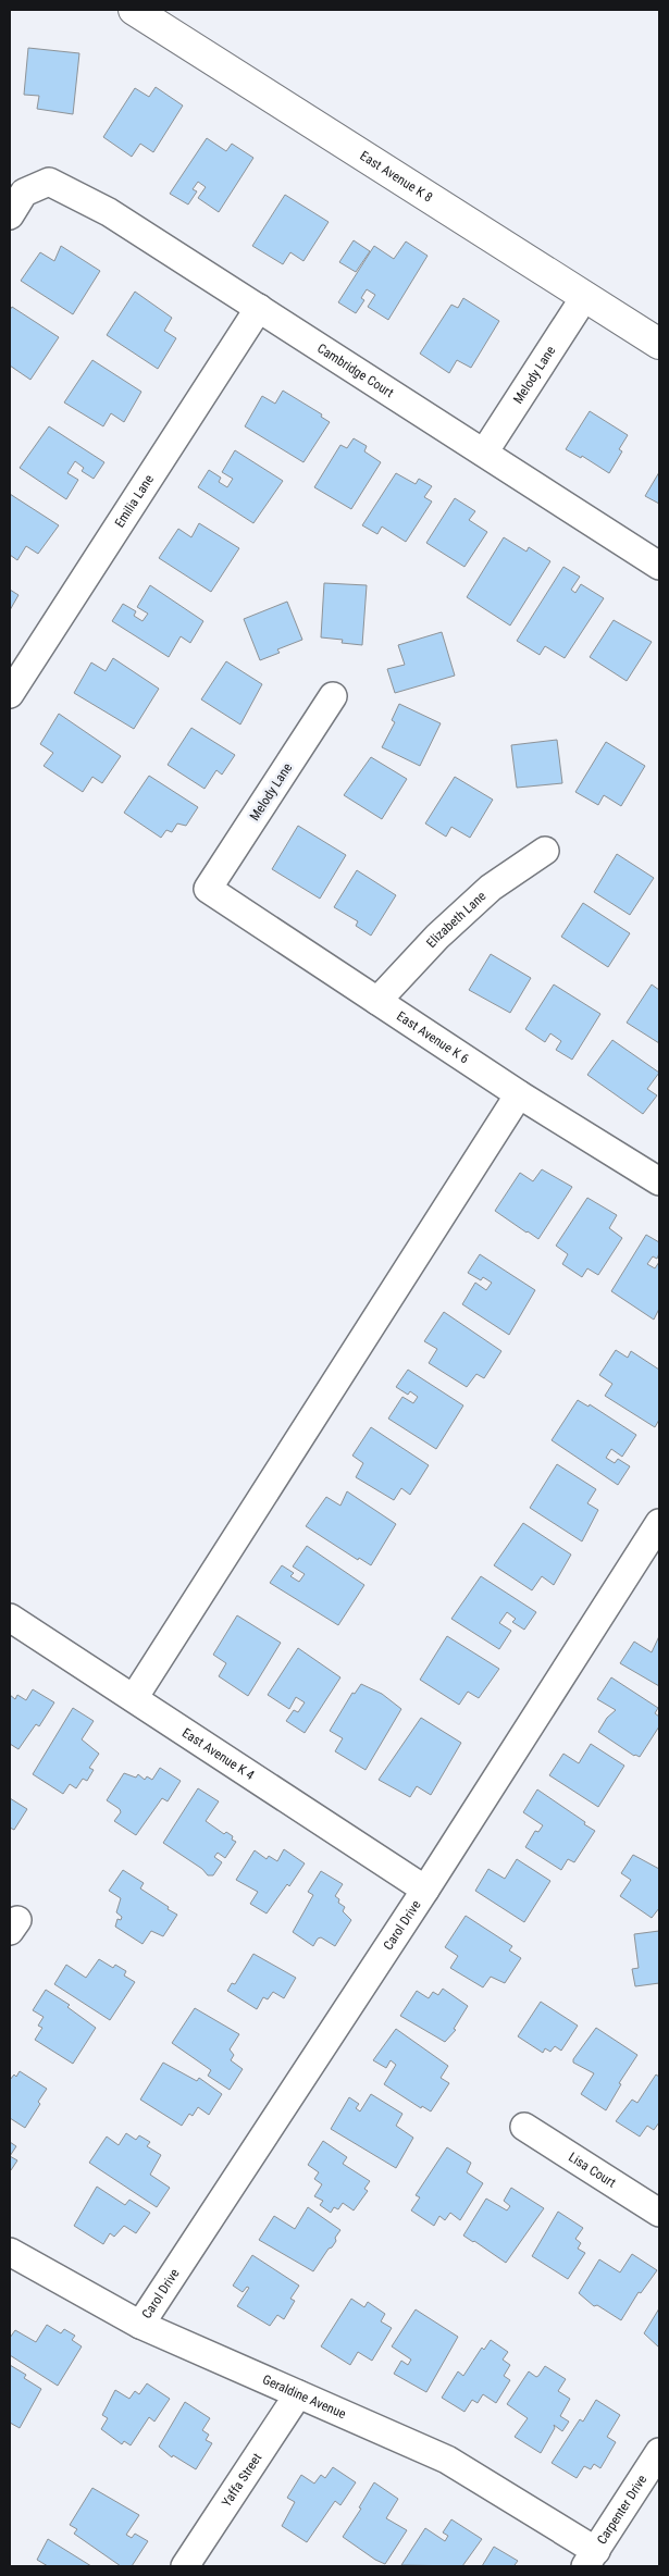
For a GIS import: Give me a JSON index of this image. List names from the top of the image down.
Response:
{
  "streets": {
    "street": [
      "East Avenue K 8",
      "Cambridge Court",
      "Melody Lane",
      "Emilia Lane",
      "Elizabeth Lane",
      "East Avenue K 6",
      "East Avenue K 4",
      "Carol Drive",
      "Lisa Court",
      "Geraldine Avenue",
      "Yaffa Street",
      "Carpenter Drive"
    ]
  },
  "crossings": [
    ["East Avenue K 8", "Melody Lane"],
    ["Cambridge Court", "Melody Lane"],
    ["Cambridge Court", "Emilia Lane"],
    ["Melody Lane", "East Avenue K 6"],
    ["Elizabeth Lane", "East Avenue K 6"],
    ["East Avenue K 4", "Carol Drive"],
    ["Carol Drive", "Geraldine Avenue"],
    ["Geraldine Avenue", "Yaffa Street"],
    ["Geraldine Avenue", "Carpenter Drive"]
  ]
}
